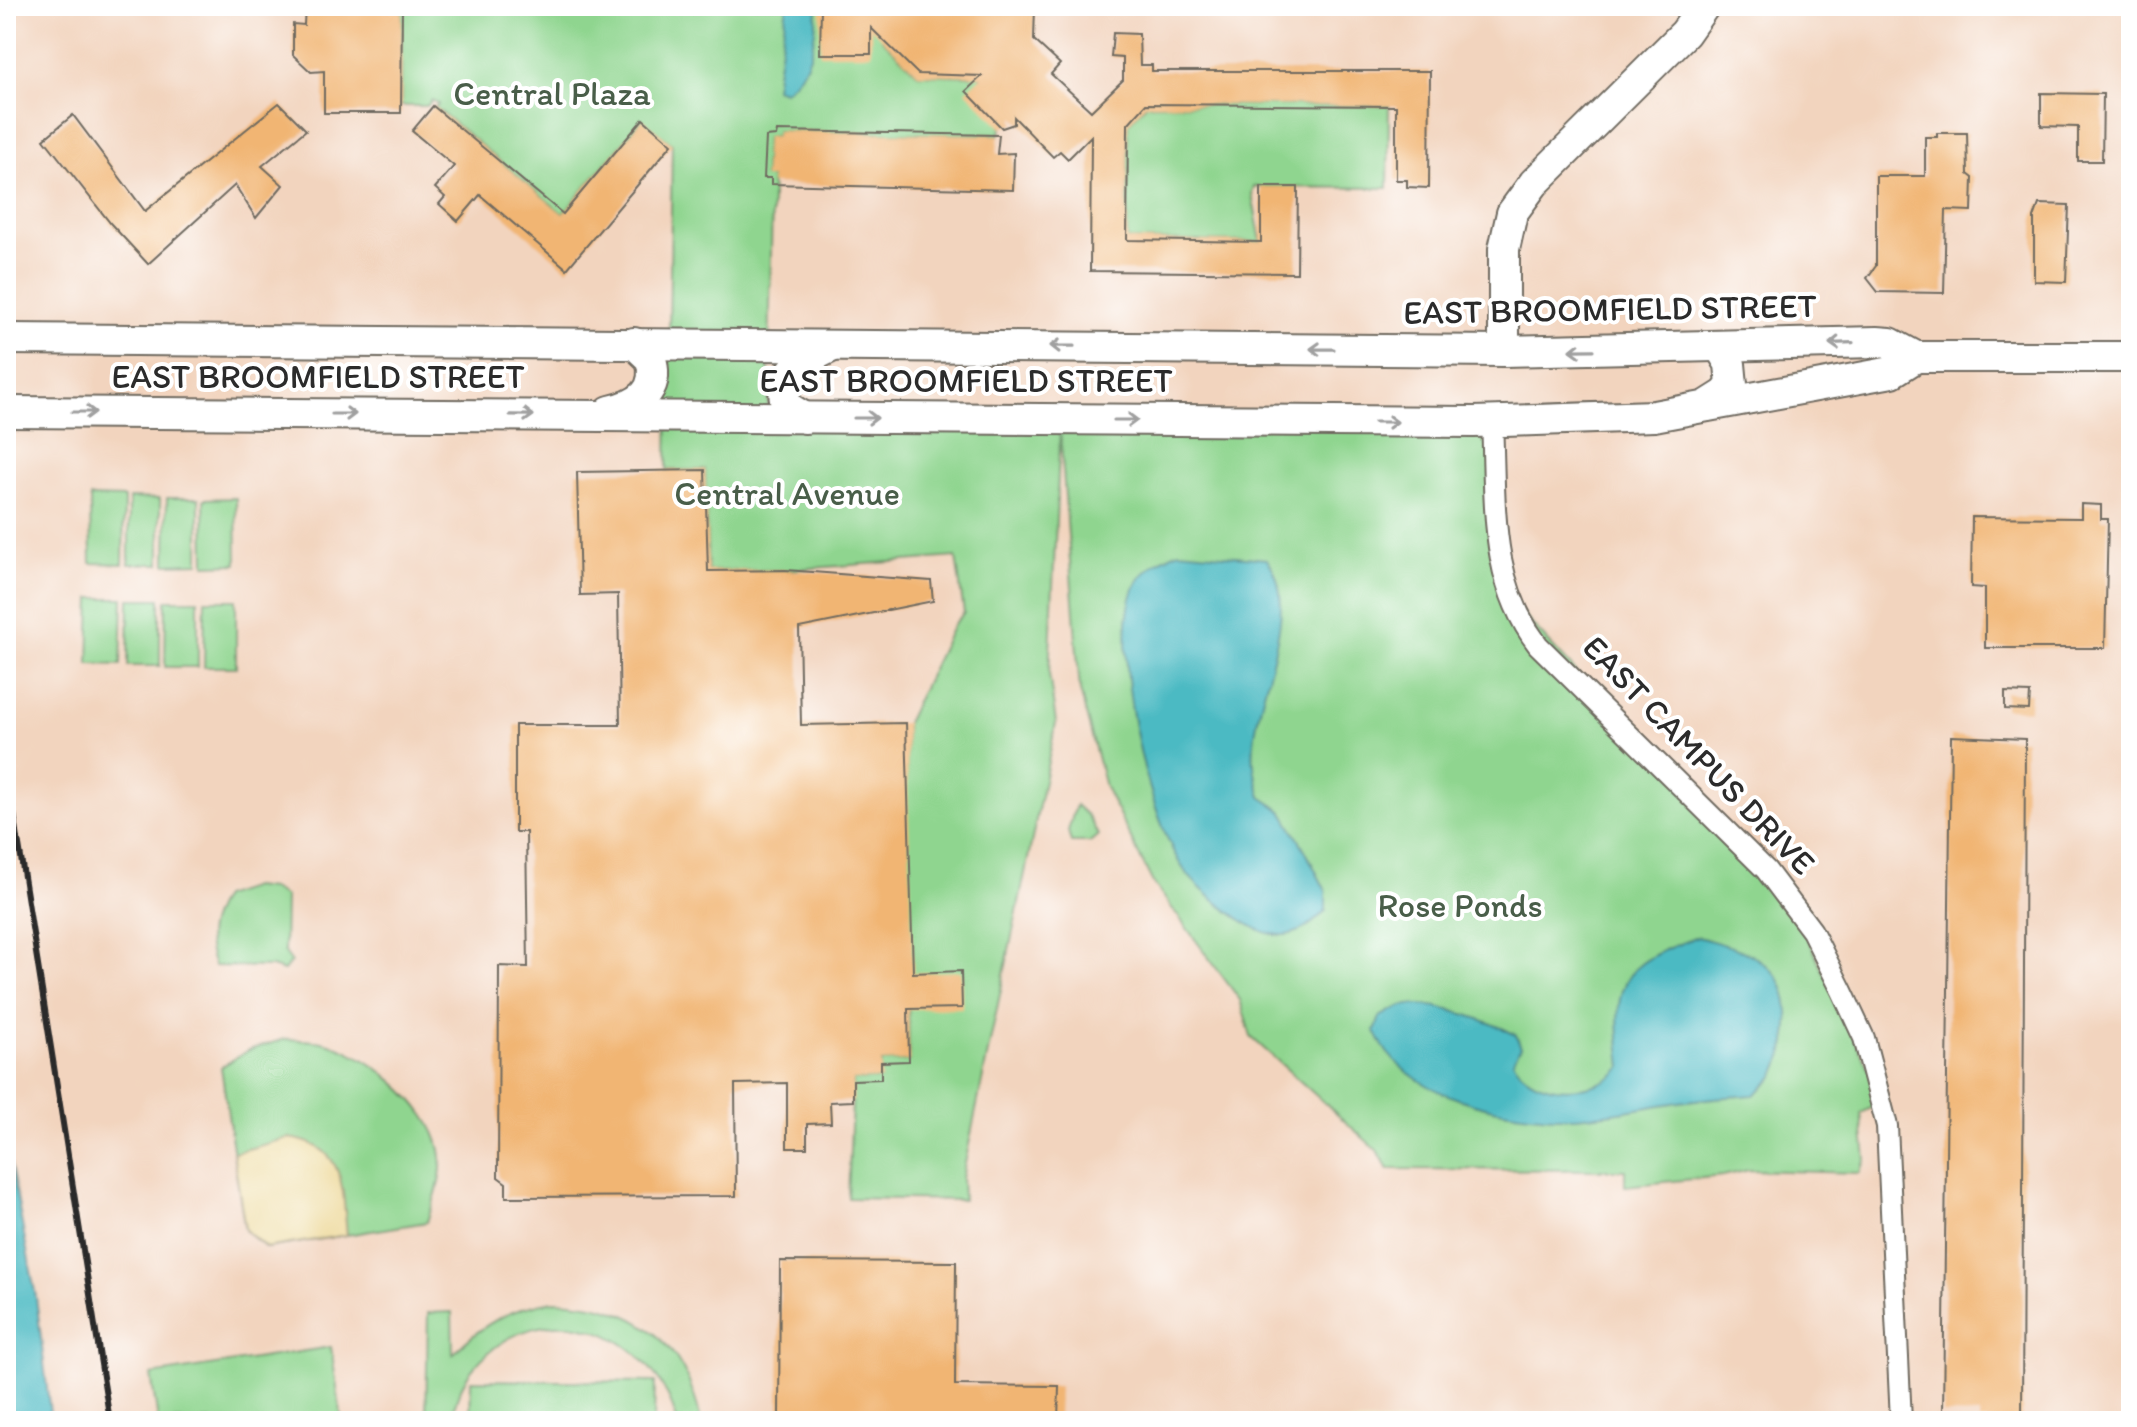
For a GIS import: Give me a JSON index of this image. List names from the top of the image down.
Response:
{
  "streets": {
    "main road": ["EAST BROOMFIELD STREET"],
    "street": ["EAST CAMPUS DRIVE"]
  },
  "crossings": [
    ["EAST BROOMFIELD STREET", "EAST CAMPUS DRIVE"]
  ],
  "parks": ["Central Plaza", "Central Avenue", "Rose Ponds"]
}
